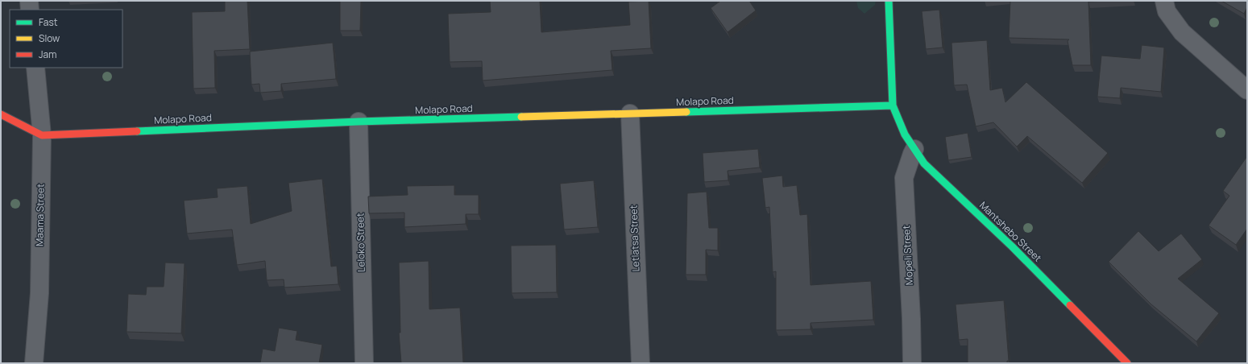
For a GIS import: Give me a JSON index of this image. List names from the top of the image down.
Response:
{
  "streets": {
    "street": [
      "Molapo Road",
      "Maama Street",
      "Mantshebo Street",
      "Letlatsa Street",
      "Leloko Street",
      "Mopeli Street"
    ]
  },
  "crossings": [
    ["Molapo Road", "Maama Street"],
    ["Molapo Road", "Mantshebo Street"],
    ["Molapo Road", "Letlatsa Street"],
    ["Molapo Road", "Leloko Street"],
    ["Mantshebo Street", "Mopeli Street"]
  ],
  "legend": ["Fast", "Slow", "Jam"]
}
